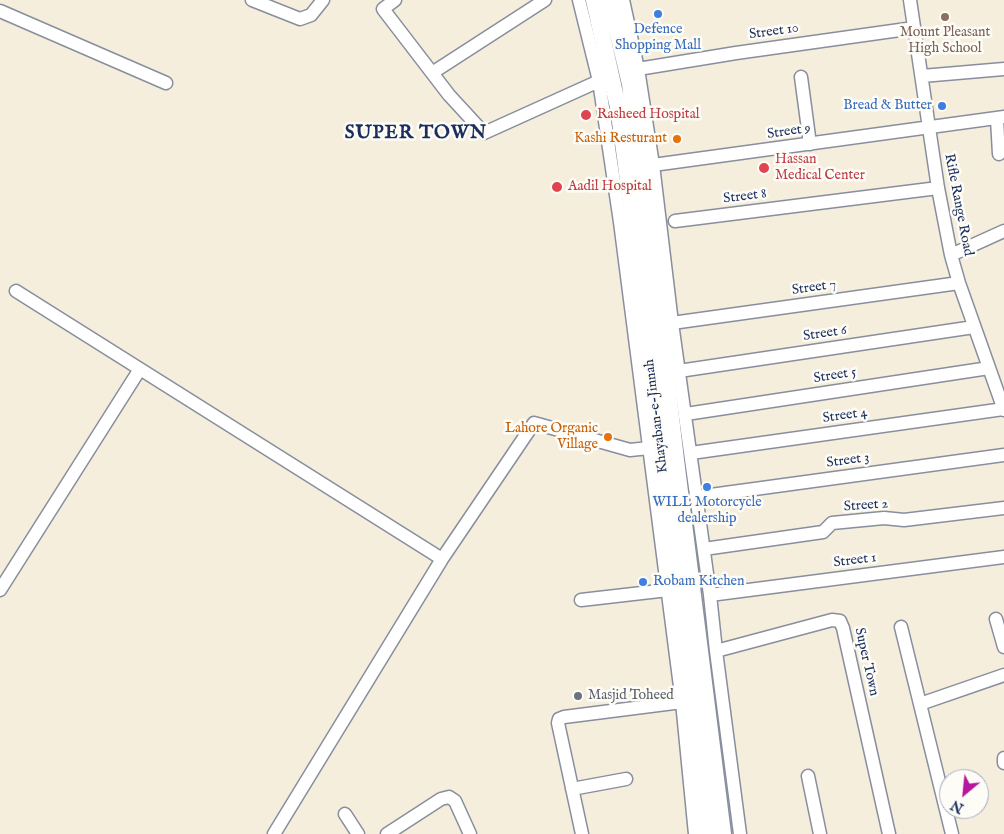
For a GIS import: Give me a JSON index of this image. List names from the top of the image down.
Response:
{
  "streets": {
    "main road": ["Khayaban-e-Jinnah"],
    "street": [
      "Street 10",
      "Street 9",
      "Street 8",
      "Rifle Range Road",
      "Street 7",
      "Street 6",
      "Street 5",
      "Street 4",
      "Street 3",
      "Street 2",
      "Street 1",
      "Super Town"
    ]
  },
  "crossings": [
    ["Street 10", "Rifle Range Road"],
    ["Street 9", "Rifle Range Road"],
    ["Street 8", "Rifle Range Road"],
    ["Rifle Range Road", "Street 7"],
    ["Rifle Range Road", "Street 6"],
    ["Rifle Range Road", "Street 5"],
    ["Rifle Range Road", "Street 4"]
  ],
  "districts": ["SUPER TOWN"],
  "places": [
    "Defence Shopping Mall",
    "Mount Pleasant High School",
    "Bread & Butter",
    "Rasheed Hospital",
    "Kashi Resturant",
    "Hassan Medical Center",
    "Aadil Hospital",
    "Lahore Organic Village",
    "WILL Motorcycle dealership",
    "Robam Kitchen",
    "Masjid Toheed"
  ],
  "north": "bottom left"
}
